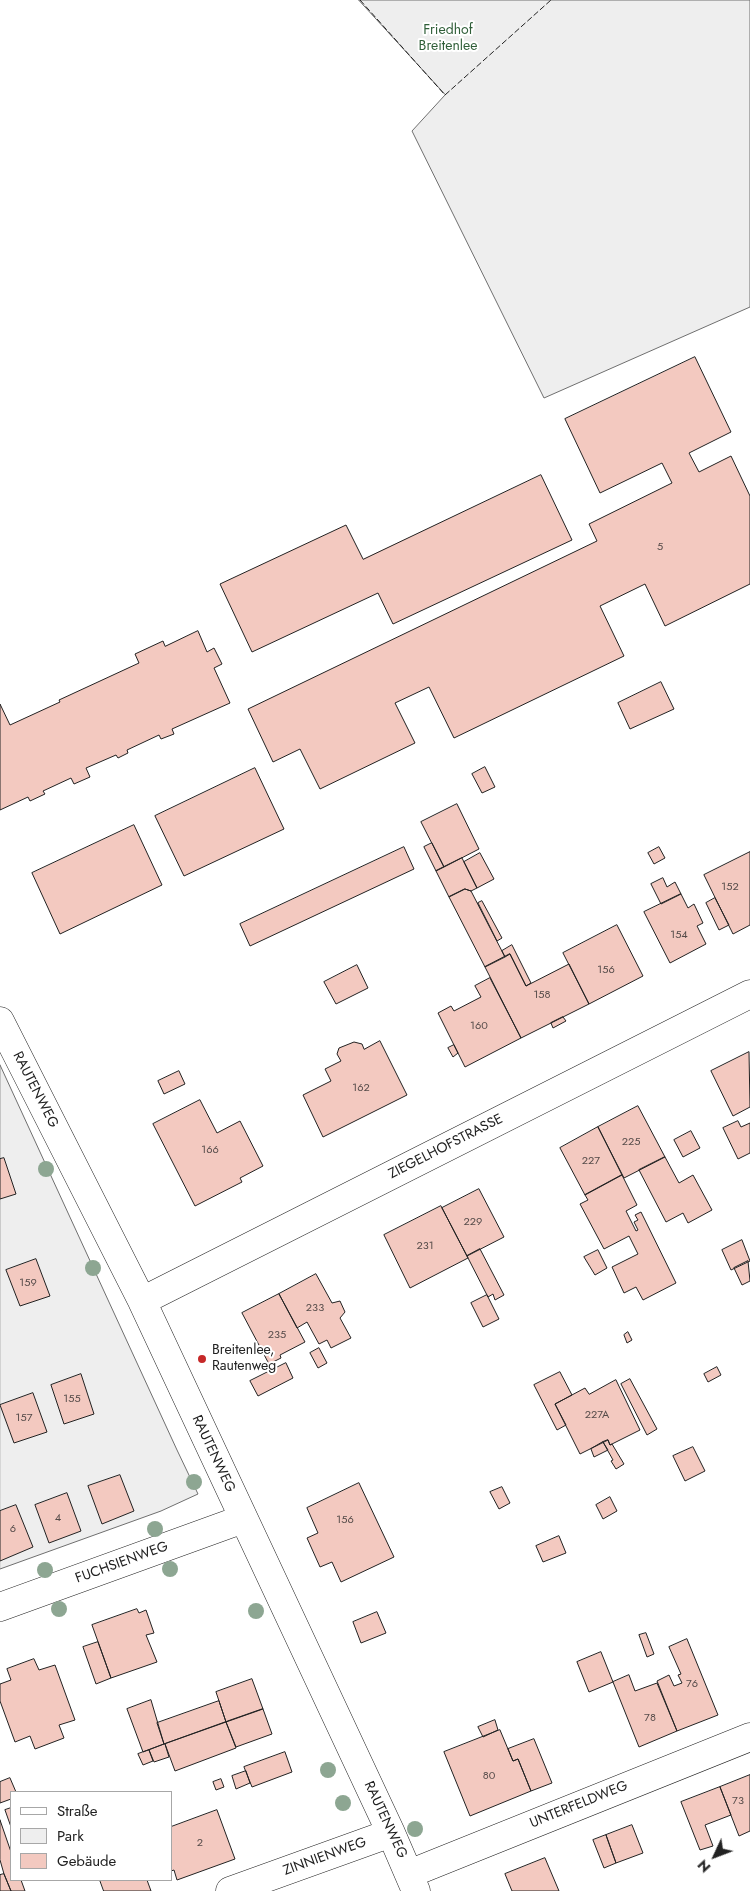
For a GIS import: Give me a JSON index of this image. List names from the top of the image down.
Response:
{
  "streets": {
    "street": [
      "RAUTENWEG",
      "ZIEGELHOFSTRASSE",
      "FUCHSIENWEG",
      "UNTERFELDWEG",
      "ZINNIENWEG"
    ]
  },
  "crossings": [
    ["RAUTENWEG", "ZIEGELHOFSTRASSE"],
    ["RAUTENWEG", "FUCHSIENWEG"],
    ["RAUTENWEG", "UNTERFELDWEG"],
    ["RAUTENWEG", "ZINNIENWEG"]
  ],
  "parks": ["Friedhof Breitenlee"],
  "places": ["Breitenlee, Rautenweg"],
  "house_numbers": [
    "5",
    "152",
    "154",
    "156",
    "158",
    "160",
    "162",
    "225",
    "166",
    "227",
    "229",
    "231",
    "159",
    "233",
    "235",
    "155",
    "227A",
    "157",
    "4",
    "156",
    "6",
    "76",
    "78",
    "80",
    "73",
    "2"
  ],
  "legend": ["Straße", "Park", "Gebäude"],
  "north": "bottom left"
}
